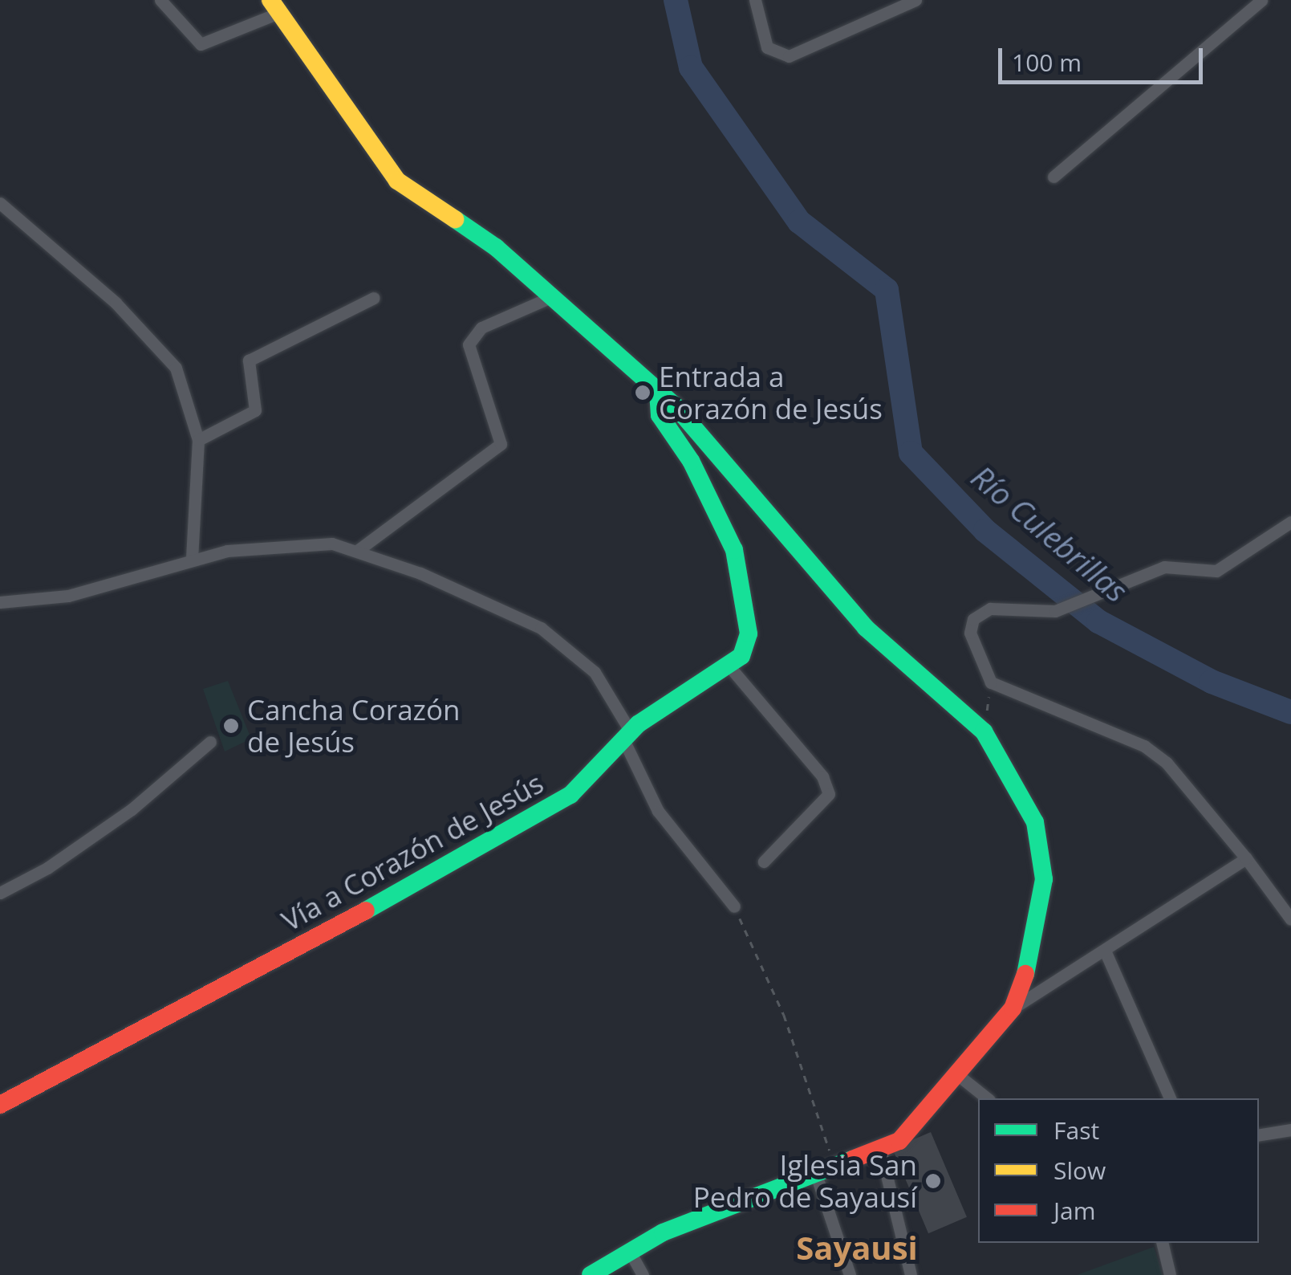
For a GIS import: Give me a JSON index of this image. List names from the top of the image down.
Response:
{
  "streets": {
    "street": ["Vía a Corazón de Jesús"]
  },
  "districts": ["Sayausi"],
  "water": ["Río Culebrillas"],
  "places": ["Entrada a Corazón de Jesús", "Cancha Corazón de Jesús", "Iglesia San Pedro de Sayausí"],
  "legend": ["Fast", "Slow", "Jam"],
  "scale_bar": "100 m"
}
